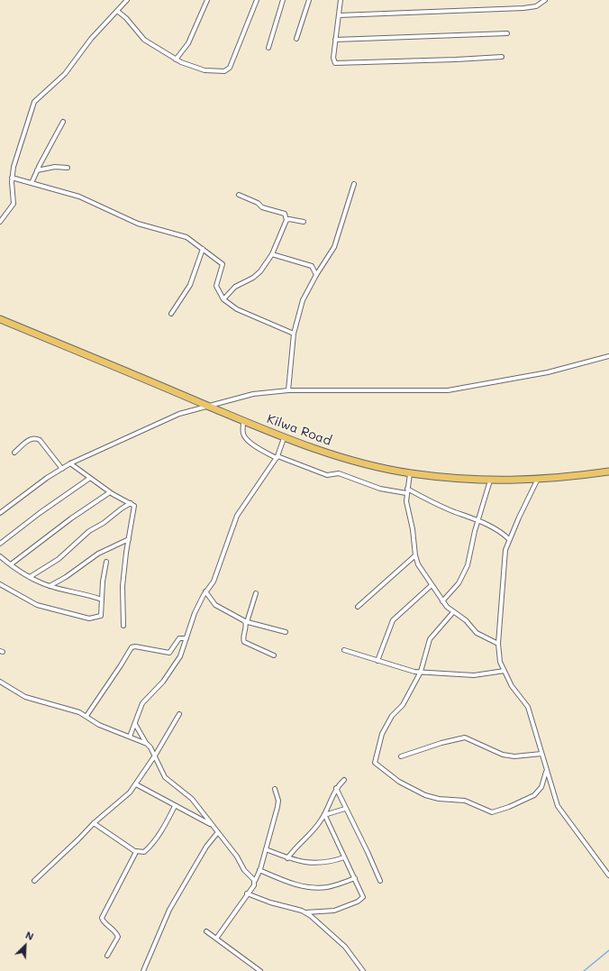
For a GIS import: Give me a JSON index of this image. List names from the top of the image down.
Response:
{
  "streets": {
    "highway": ["Kilwa Road"]
  },
  "north": "top right"
}
